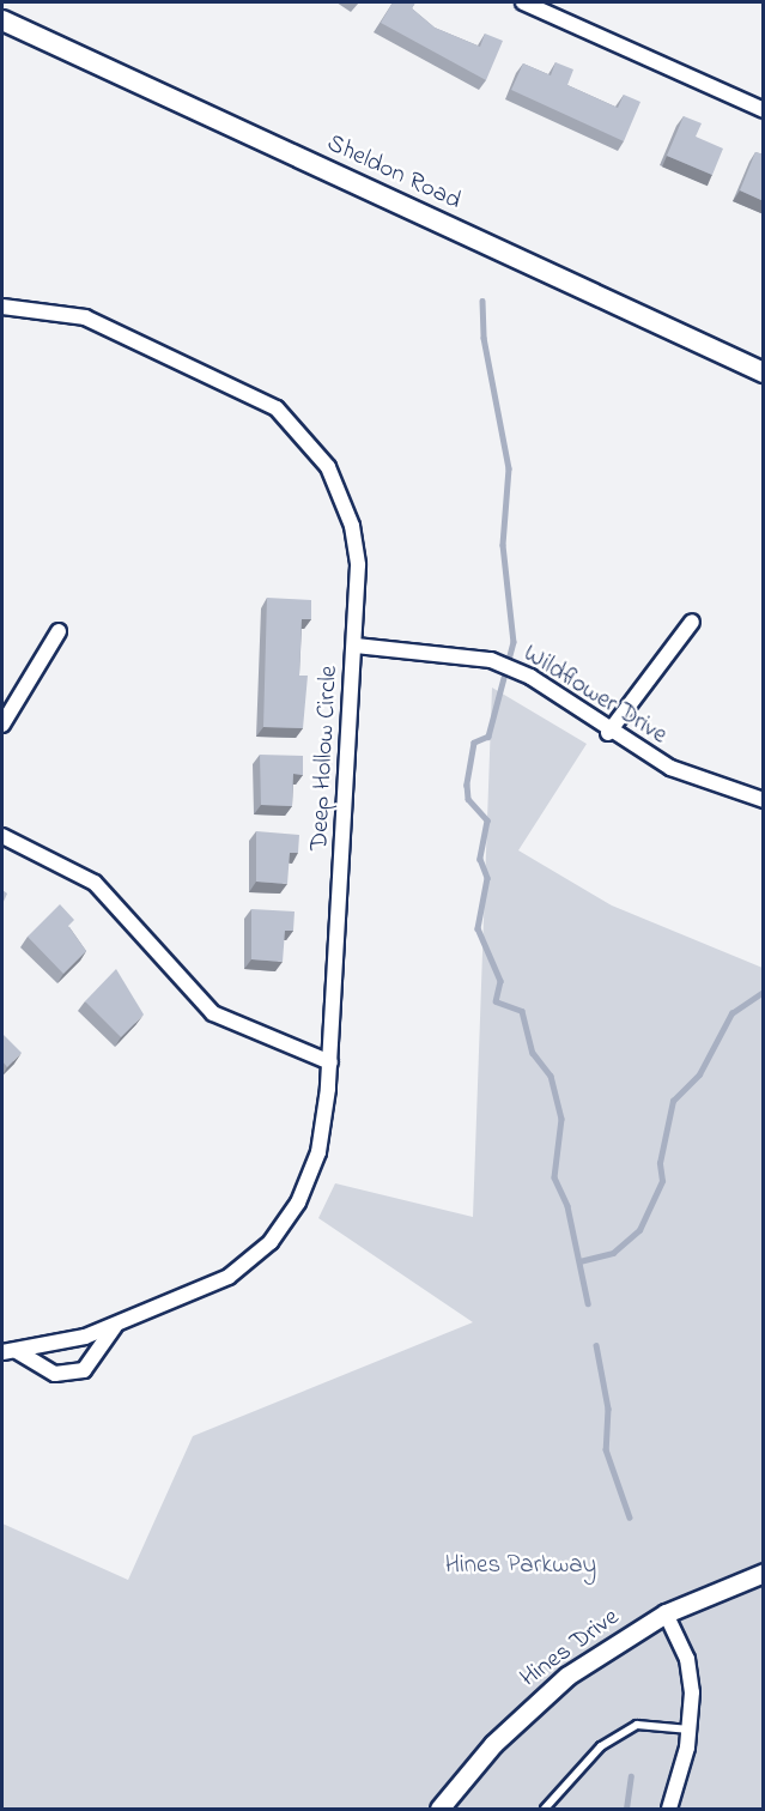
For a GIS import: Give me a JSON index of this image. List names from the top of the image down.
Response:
{
  "streets": {
    "main road": ["Sheldon Road"],
    "street": ["Wildflower Drive", "Deep Hollow Circle", "Hines Drive"]
  },
  "crossings": [
    ["Wildflower Drive", "Deep Hollow Circle"]
  ],
  "parks": ["Hines Parkway"]
}
